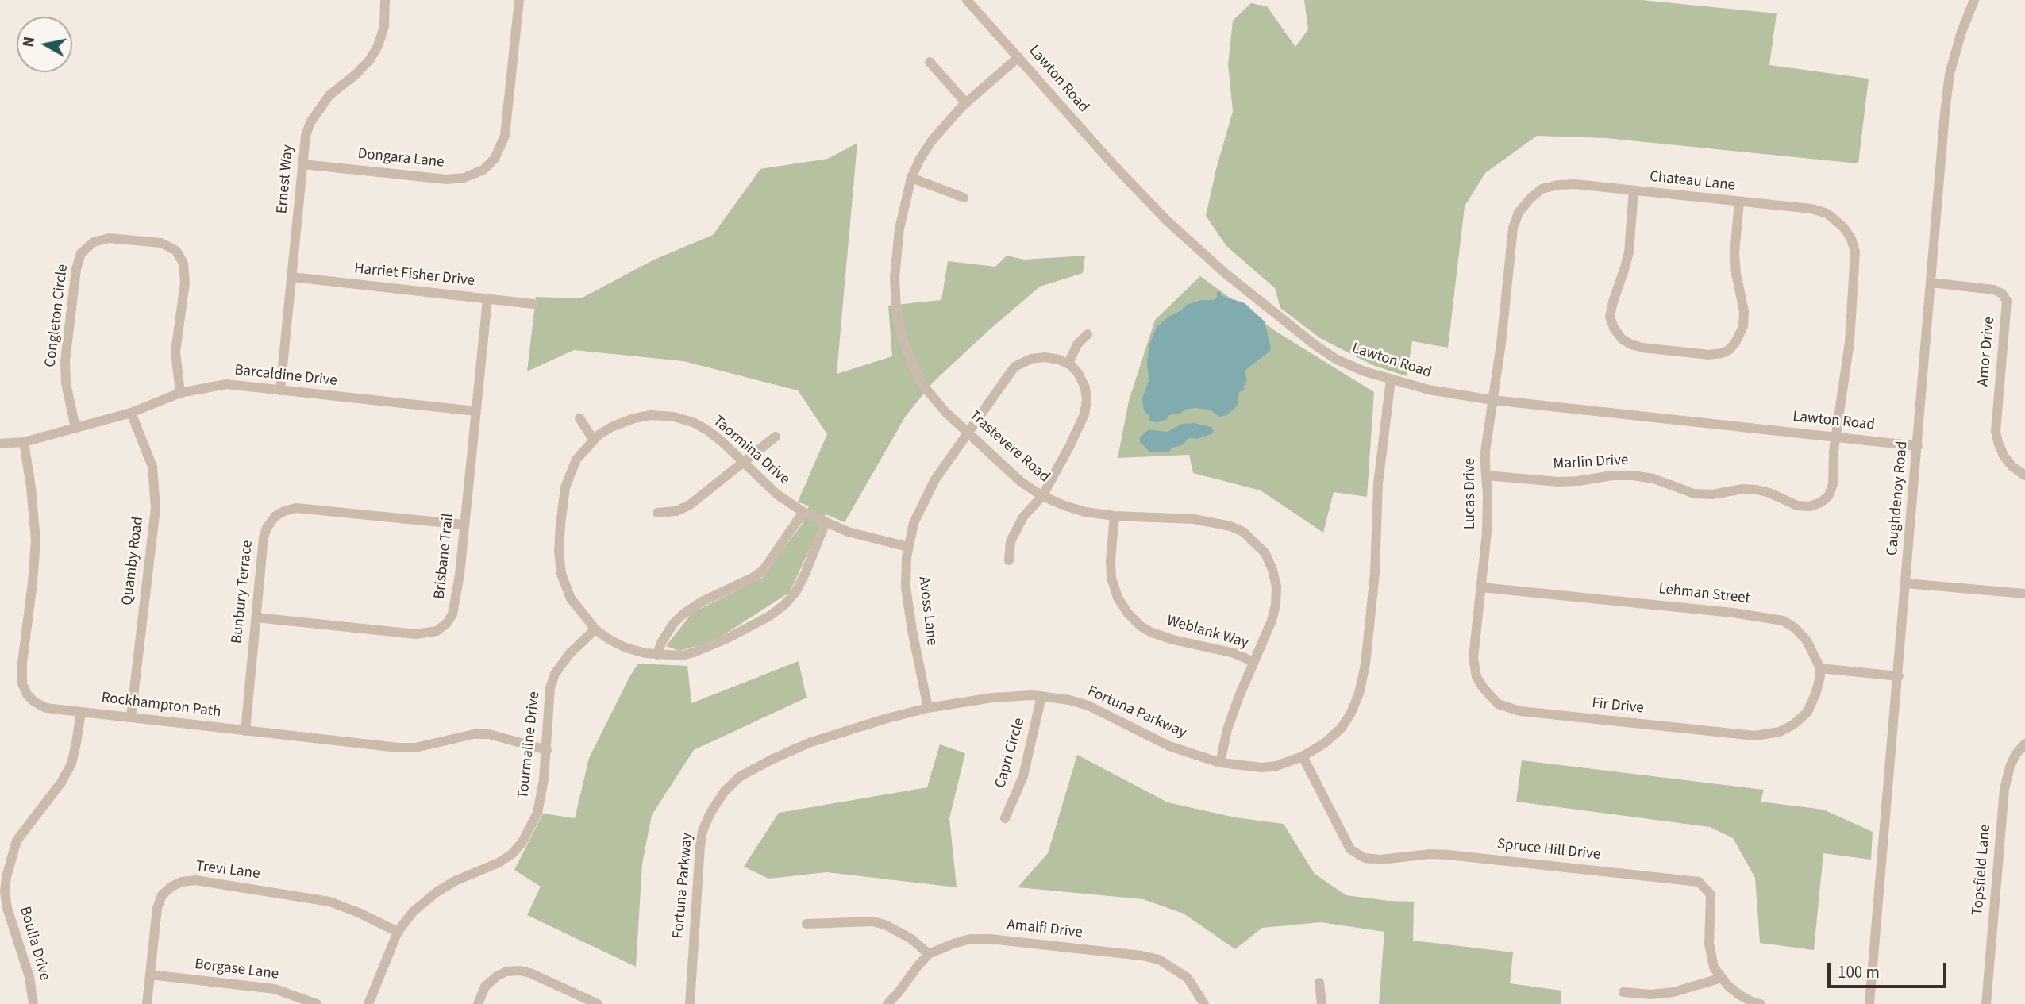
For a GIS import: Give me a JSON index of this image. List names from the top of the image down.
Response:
{
  "streets": {
    "street": [
      "Lawton Road",
      "Dongara Lane",
      "Ernest Way",
      "Chateau Lane",
      "Harriet Fisher Drive",
      "Congleton Circle",
      "Amor Drive",
      "Barcaldine Drive",
      "Trastevere Road",
      "Taormina Drive",
      "Marlin Drive",
      "Lucas Drive",
      "Caughdenoy Road",
      "Brisbane Trail",
      "Quamby Road",
      "Bunbury Terrace",
      "Lehman Street",
      "Avoss Lane",
      "Weblank Way",
      "Rockhampton Path",
      "Fir Drive",
      "Fortuna Parkway",
      "Tourmaline Drive",
      "Capri Circle",
      "Spruce Hill Drive",
      "Topsfield Lane",
      "Trevi Lane",
      "Amalfi Drive",
      "Boulia Drive",
      "Borgase Lane"
    ]
  },
  "crossings": [
    ["Lawton Road", "Chateau Lane"],
    ["Lawton Road", "Trastevere Road"],
    ["Lawton Road", "Marlin Drive"],
    ["Lawton Road", "Lucas Drive"],
    ["Lawton Road", "Caughdenoy Road"],
    ["Lawton Road", "Fortuna Parkway"],
    ["Dongara Lane", "Ernest Way"],
    ["Ernest Way", "Harriet Fisher Drive"],
    ["Ernest Way", "Barcaldine Drive"],
    ["Chateau Lane", "Marlin Drive"],
    ["Chateau Lane", "Lucas Drive"],
    ["Harriet Fisher Drive", "Brisbane Trail"],
    ["Congleton Circle", "Barcaldine Drive"],
    ["Amor Drive", "Caughdenoy Road"],
    ["Barcaldine Drive", "Brisbane Trail"],
    ["Barcaldine Drive", "Quamby Road"],
    ["Barcaldine Drive", "Rockhampton Path"],
    ["Trastevere Road", "Avoss Lane"],
    ["Trastevere Road", "Weblank Way"],
    ["Trastevere Road", "Fortuna Parkway"],
    ["Taormina Drive", "Avoss Lane"],
    ["Taormina Drive", "Tourmaline Drive"],
    ["Marlin Drive", "Lucas Drive"],
    ["Lucas Drive", "Lehman Street"],
    ["Lucas Drive", "Fir Drive"],
    ["Brisbane Trail", "Bunbury Terrace"],
    ["Quamby Road", "Rockhampton Path"],
    ["Bunbury Terrace", "Rockhampton Path"],
    ["Lehman Street", "Fir Drive"],
    ["Avoss Lane", "Fortuna Parkway"],
    ["Rockhampton Path", "Tourmaline Drive"],
    ["Rockhampton Path", "Boulia Drive"],
    ["Fortuna Parkway", "Capri Circle"],
    ["Fortuna Parkway", "Spruce Hill Drive"],
    ["Tourmaline Drive", "Trevi Lane"],
    ["Trevi Lane", "Borgase Lane"]
  ],
  "scale_bar": "100 m",
  "north": "left"
}
